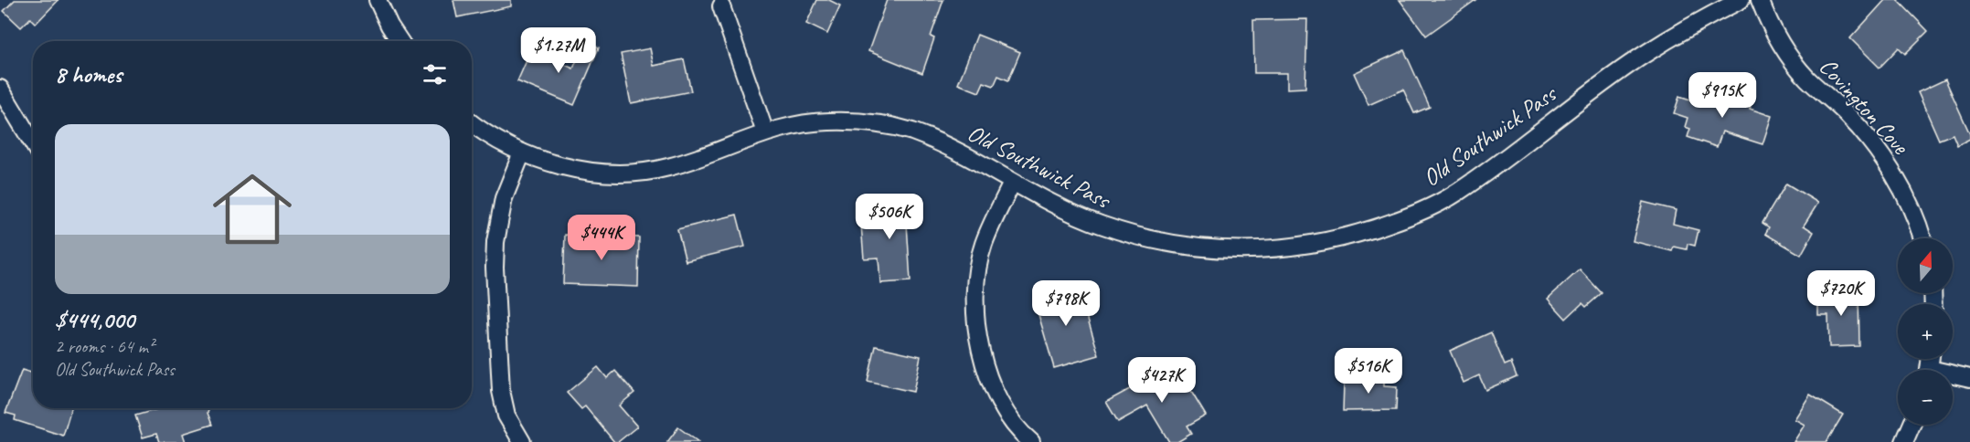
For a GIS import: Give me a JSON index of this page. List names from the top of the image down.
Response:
{
  "streets": {
    "street": ["Covington Cove", "Old Southwick Pass"]
  },
  "north": "top",
  "page": {
    "price": [
      "$1.27M",
      "$915K",
      "$506K",
      "$444K",
      "$720K",
      "$798K",
      "$516K",
      "$427K"
    ],
    "heading": "8 homes",
    "list": [
      {
        "name": "$444,000",
        "note": "2 rooms · 64 m² · Old Southwick Pass"
      }
    ],
    "map_buttons": ["+", "−"]
  }
}
